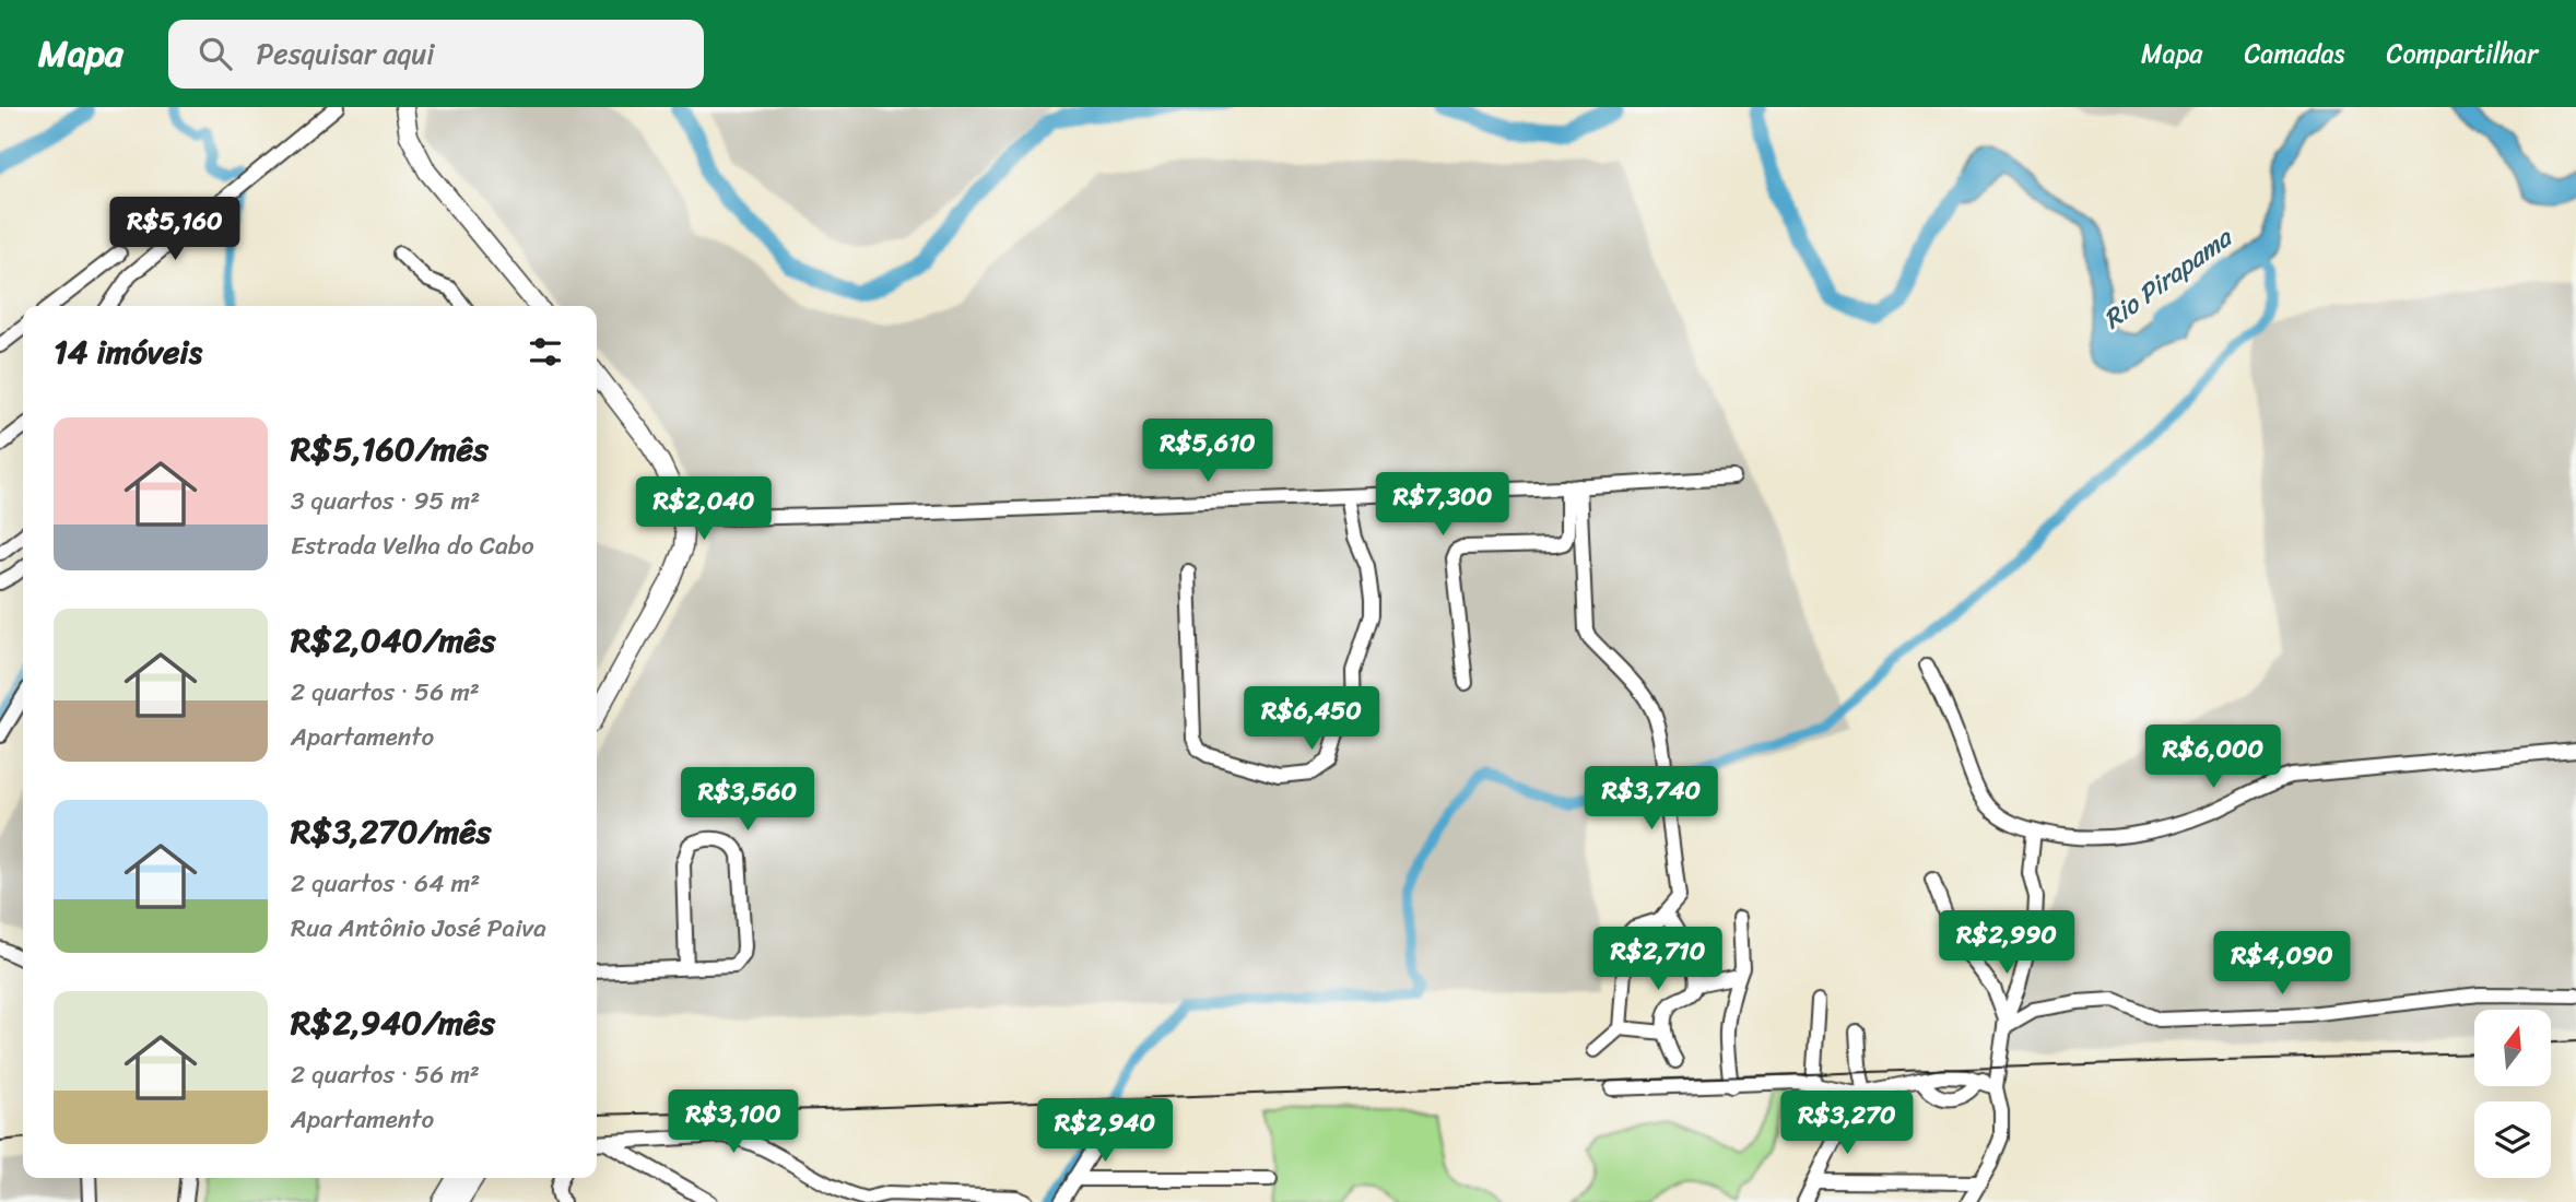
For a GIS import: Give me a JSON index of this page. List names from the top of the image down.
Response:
{
  "water": ["Rio Pirapama"],
  "north": "top",
  "page": {
    "header": "Mapa",
    "search": "Pesquisar aqui",
    "nav": ["Mapa", "Camadas", "Compartilhar"],
    "price": [
      "R$5,160",
      "R$5,610",
      "R$7,300",
      "R$2,040",
      "R$6,450",
      "R$6,000",
      "R$3,740",
      "R$3,560",
      "R$2,990",
      "R$2,710",
      "R$4,090",
      "R$3,100",
      "R$3,270",
      "R$2,940"
    ],
    "heading": "14 imóveis",
    "list": [
      {
        "name": "R$5,160/mês",
        "note": "3 quartos · 95 m² · Estrada Velha do Cabo"
      },
      {
        "name": "R$2,040/mês",
        "note": "2 quartos · 56 m² · Apartamento"
      },
      {
        "name": "R$3,270/mês",
        "note": "2 quartos · 64 m² · Rua Antônio José Paiva"
      },
      {
        "name": "R$2,940/mês",
        "note": "2 quartos · 56 m² · Apartamento"
      }
    ]
  }
}
